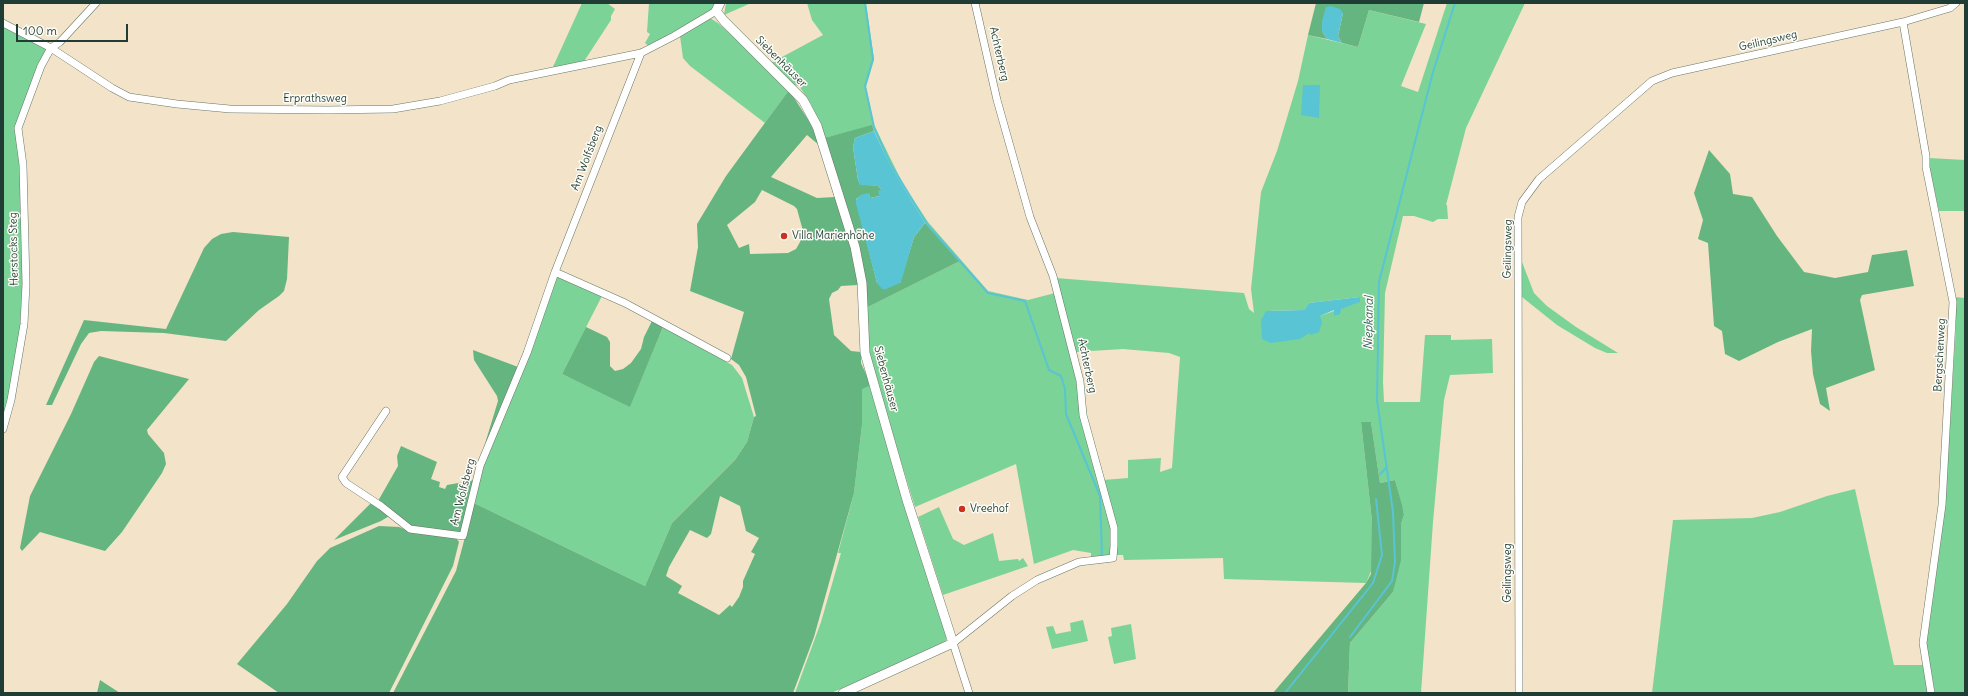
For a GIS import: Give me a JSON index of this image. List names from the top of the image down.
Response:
{
  "streets": {
    "street": [
      "Geilingsweg",
      "Achterberg",
      "Siebenhäuser",
      "Erprathsweg",
      "Am Wolfsberg",
      "Herstocks Steg",
      "Bergschenweg"
    ]
  },
  "crossings": [
    ["Geilingsweg", "Bergschenweg"],
    ["Achterberg", "Siebenhäuser"],
    ["Siebenhäuser", "Erprathsweg"],
    ["Erprathsweg", "Am Wolfsberg"],
    ["Erprathsweg", "Herstocks Steg"]
  ],
  "water": ["Niepkanal"],
  "places": ["Villa Marienhöhe", "Vreehof"],
  "scale_bar": "100 m"
}
